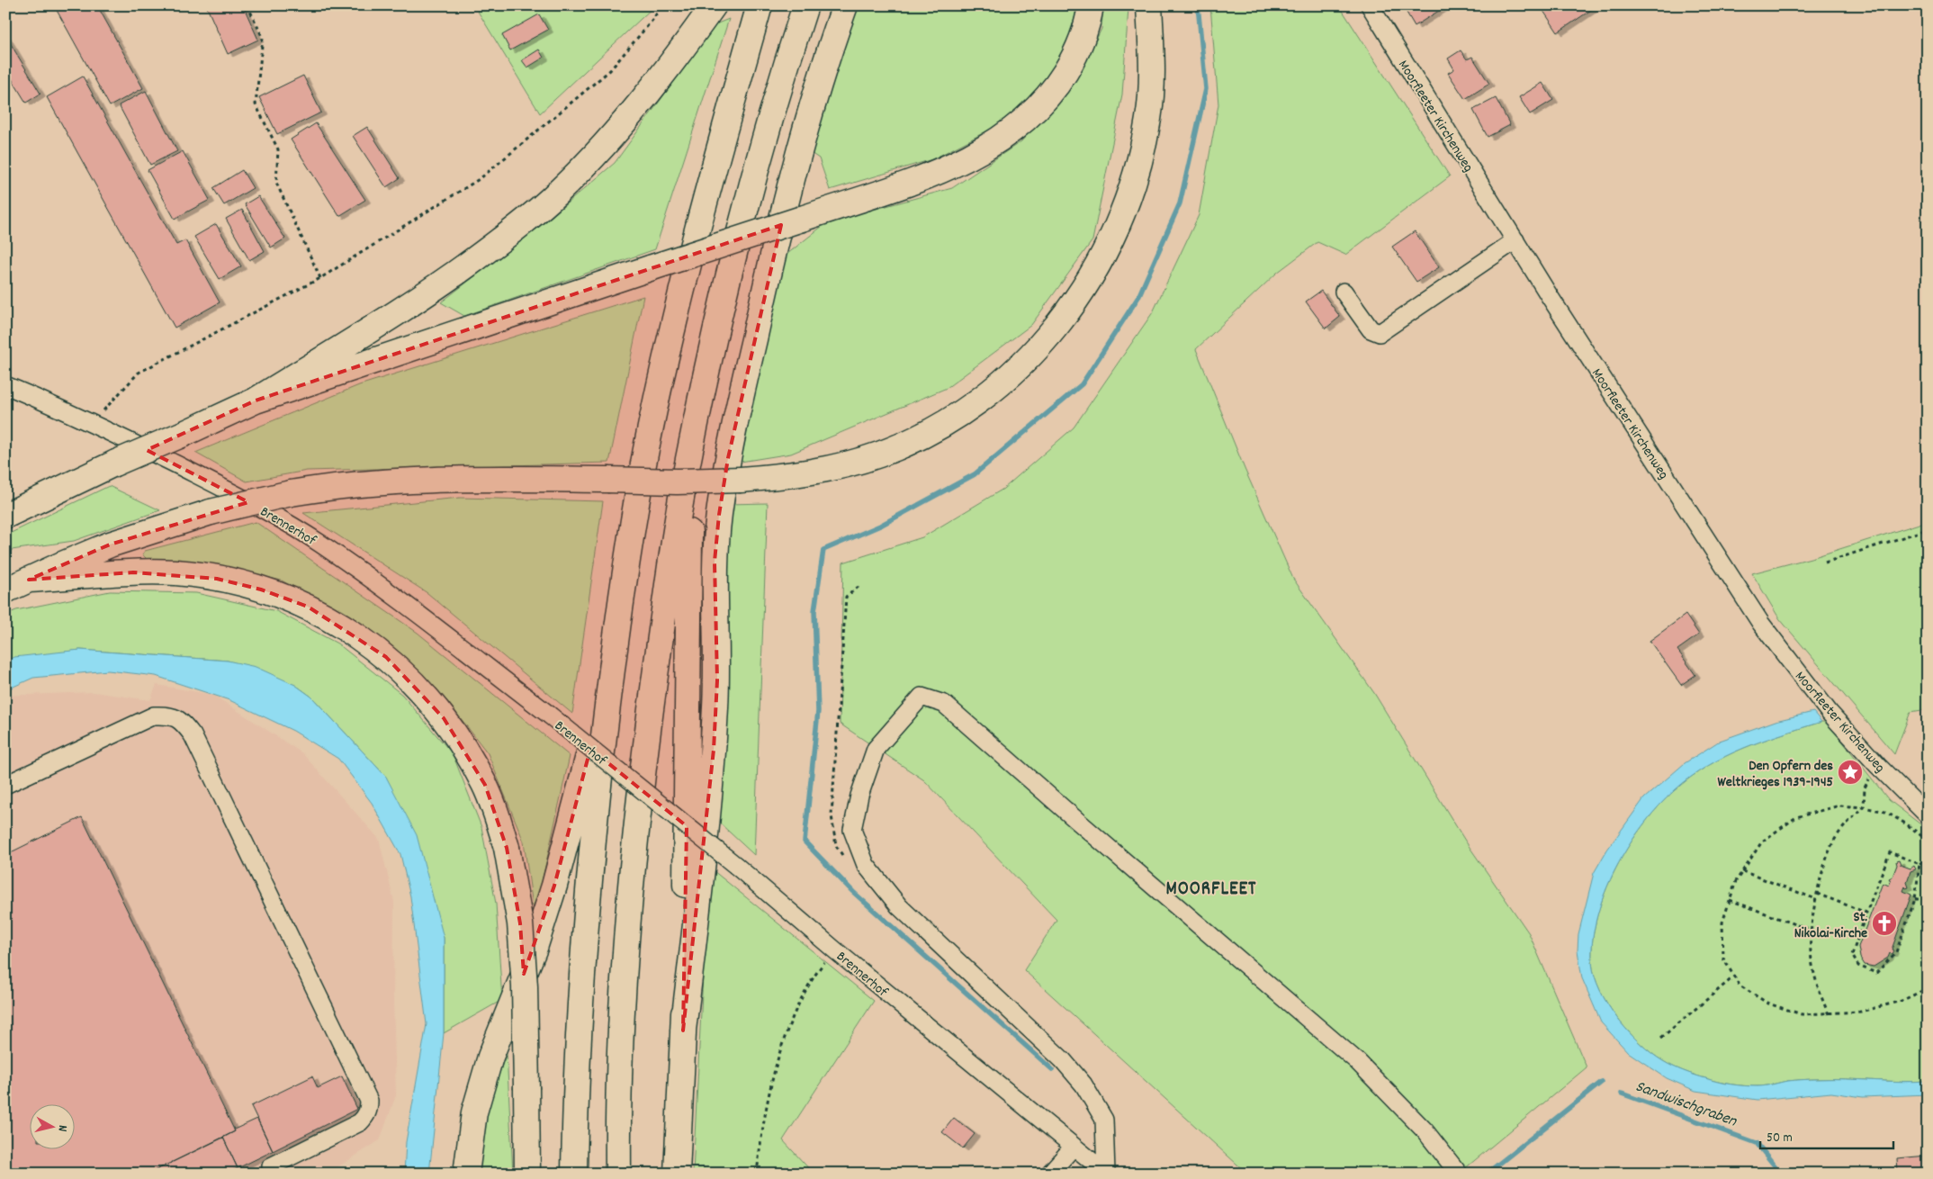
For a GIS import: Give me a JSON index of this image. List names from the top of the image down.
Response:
{
  "streets": {
    "street": ["Moorfleeter Kirchenweg", "Brennerhof"]
  },
  "districts": ["MOORFLEET"],
  "water": ["Sandwischgraben"],
  "places": {
    "place": ["Den Opfern des Weltkrieges 1939-1945"],
    "church": ["St. Nikolai-Kirche"]
  },
  "scale_bar": "50 m",
  "north": "right"
}
